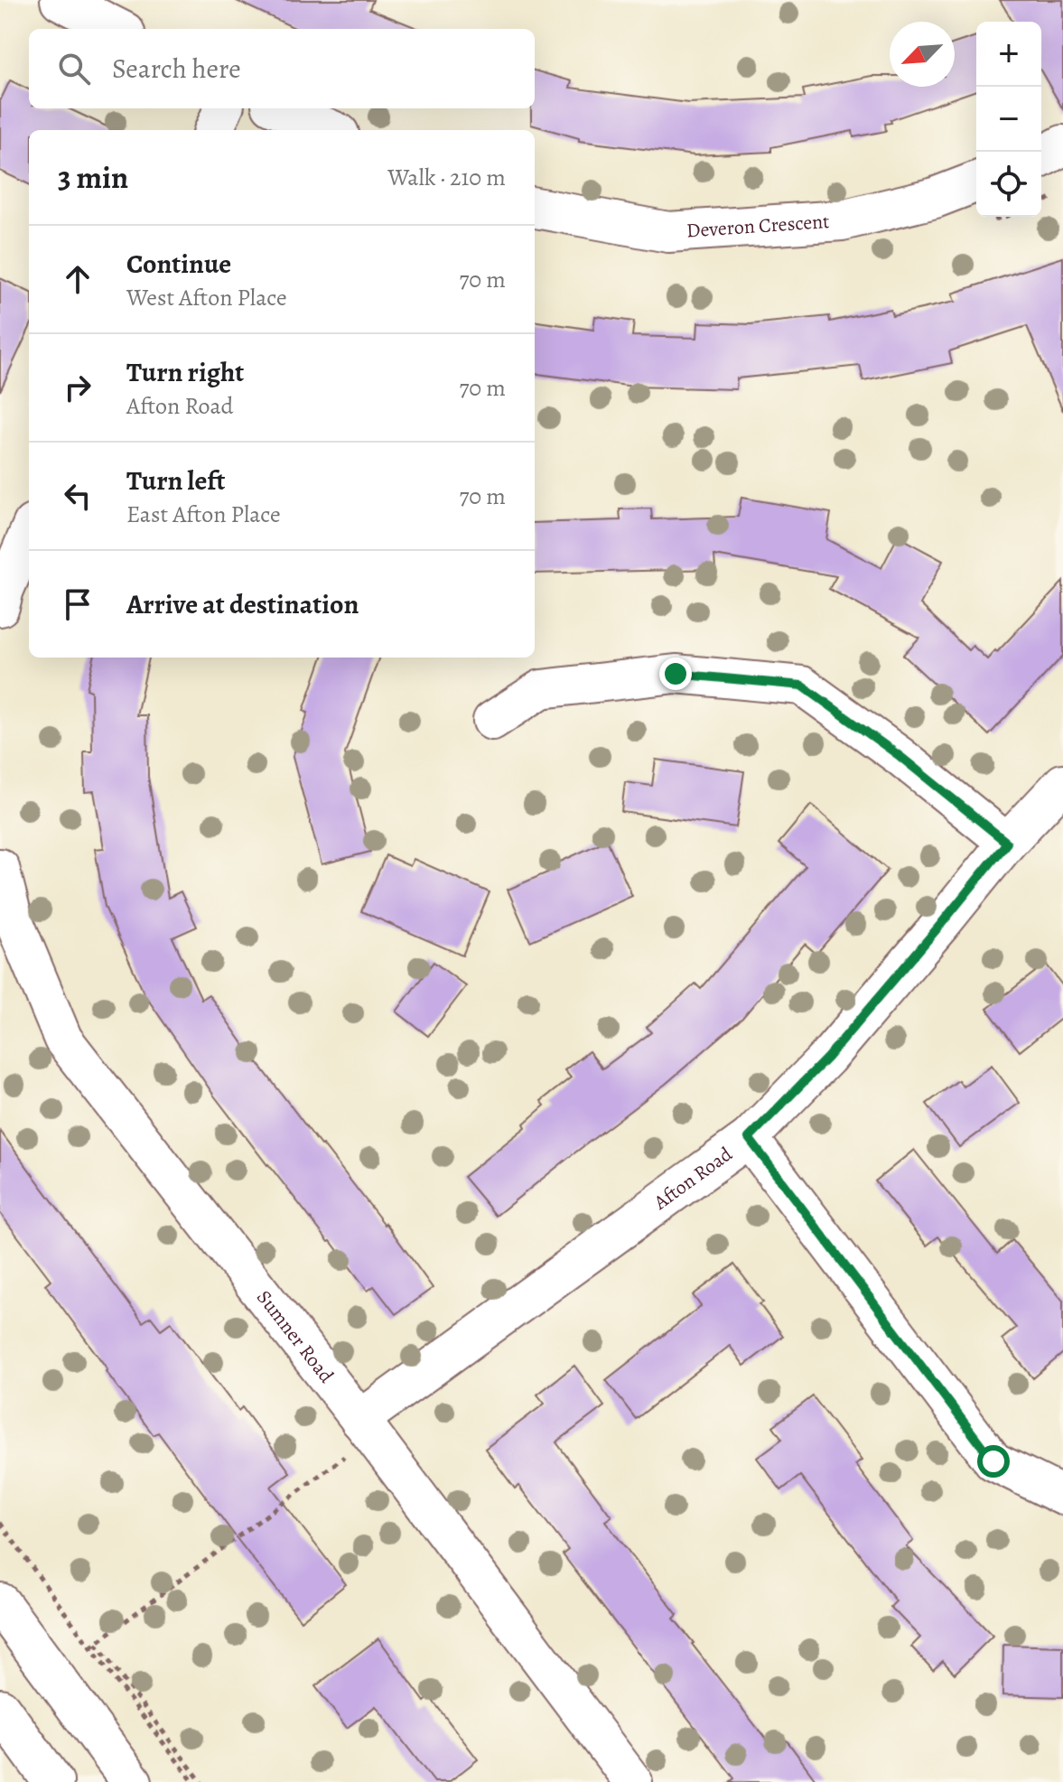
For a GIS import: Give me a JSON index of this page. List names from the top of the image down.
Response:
{
  "streets": {
    "street": ["Deveron Crescent", "Afton Road", "Sumner Road"]
  },
  "crossings": [
    ["Afton Road", "Sumner Road"]
  ],
  "north": "bottom left",
  "page": {
    "map_buttons": ["+", "−"],
    "search": "Search here",
    "heading": ["3 min", "Walk · 210 m"],
    "list": [
      ["Continue", "West Afton Place", "70 m"],
      ["Turn right", "Afton Road", "70 m"],
      ["Turn left", "East Afton Place", "70 m"],
      "Arrive at destination"
    ]
  }
}
